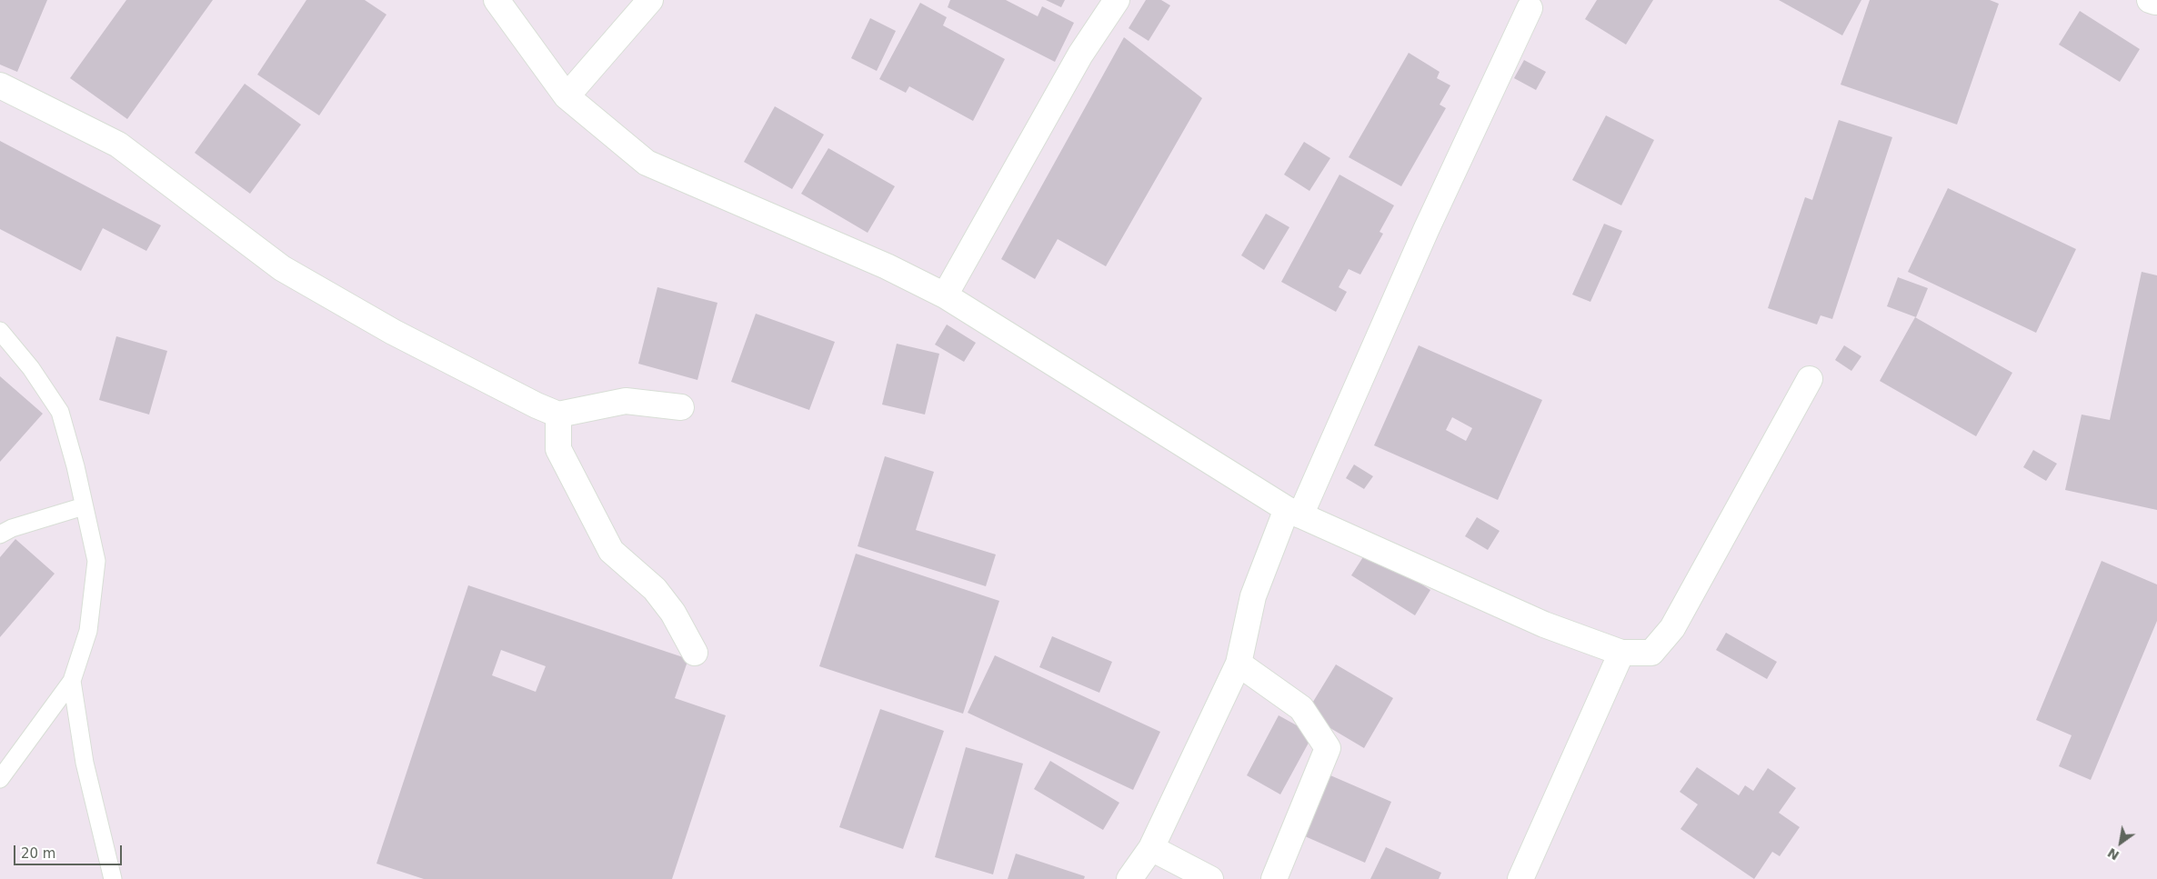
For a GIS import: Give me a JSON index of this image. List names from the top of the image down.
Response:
{
  "scale_bar": "20 m",
  "north": "bottom left"
}
